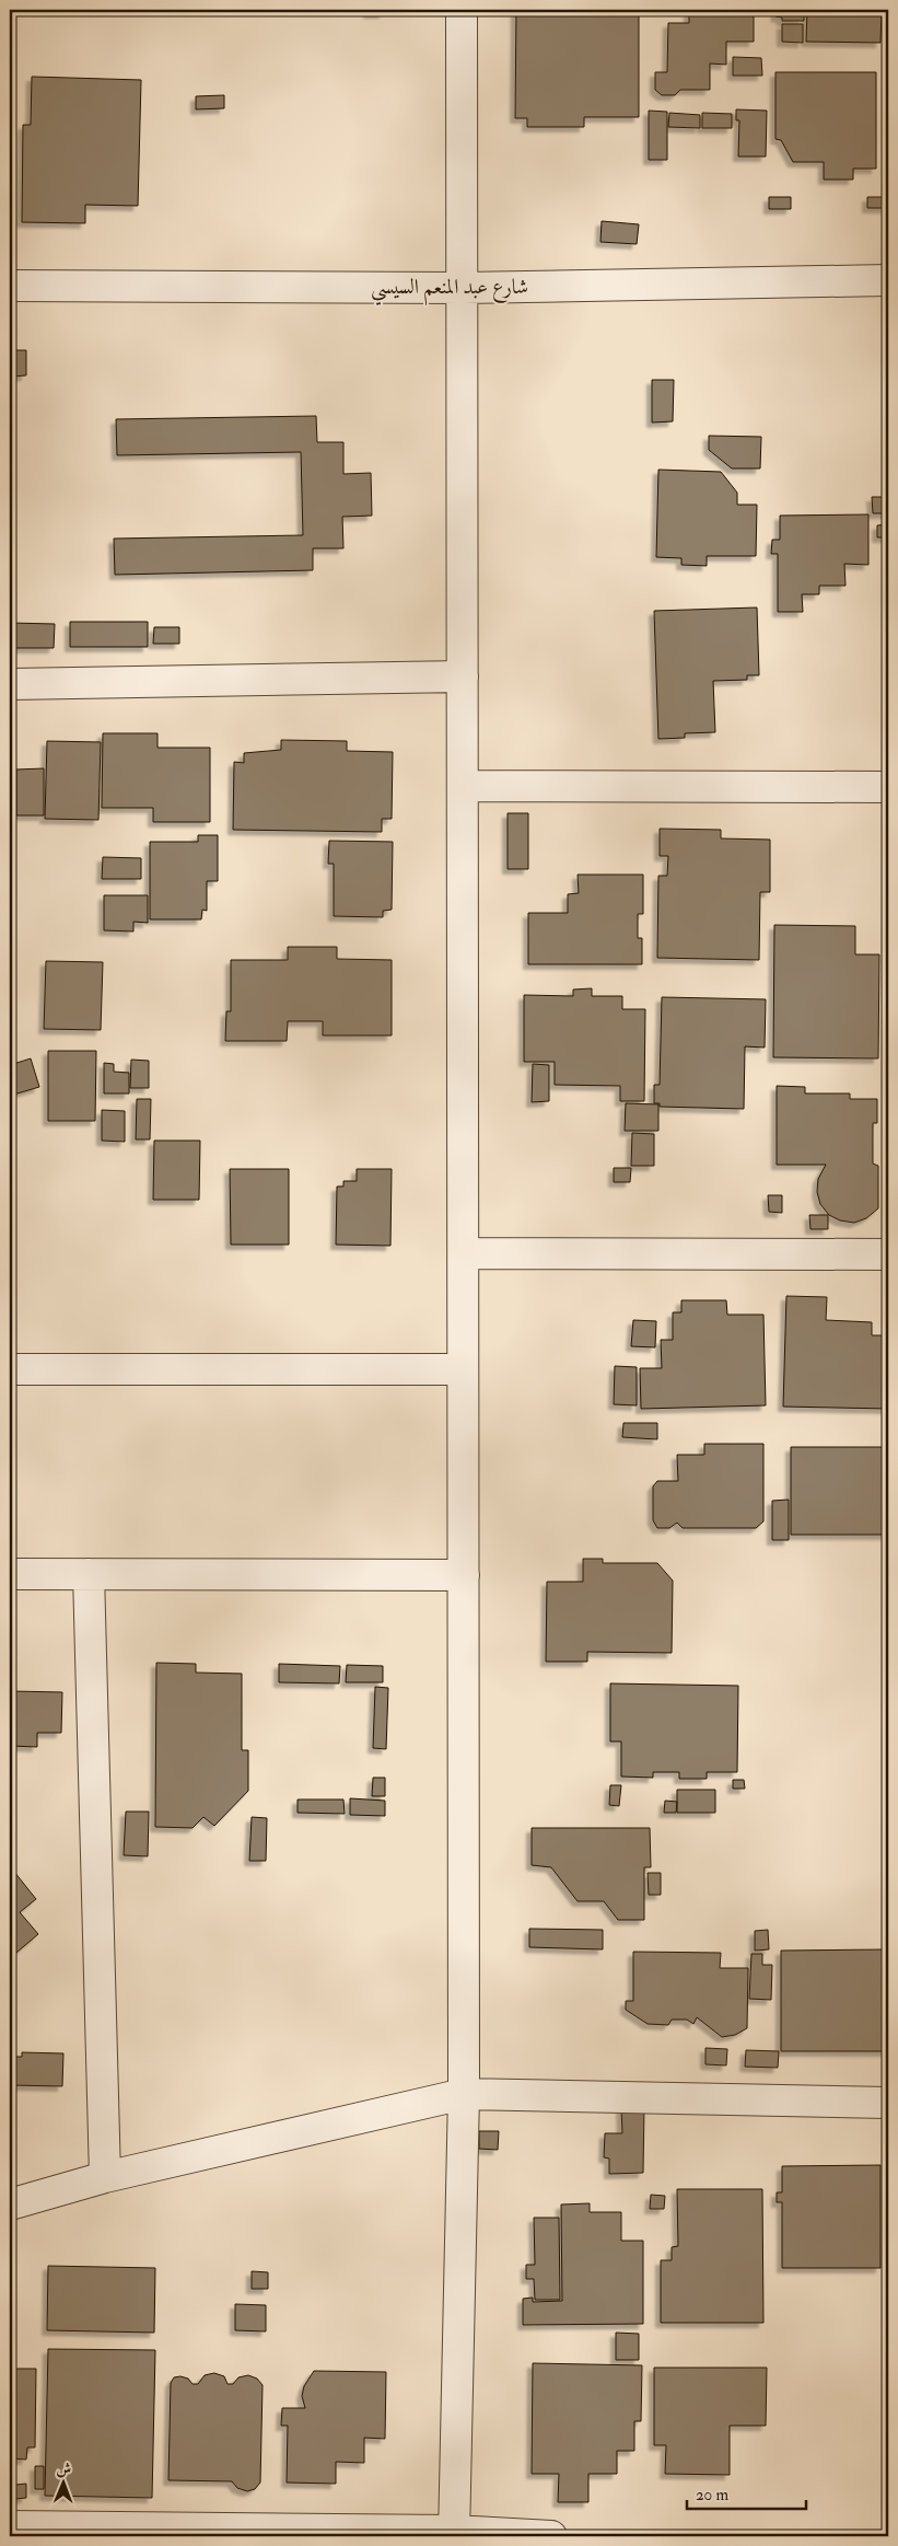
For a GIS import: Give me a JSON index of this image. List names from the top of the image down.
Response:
{
  "streets": {
    "street": ["شارع عبد المنعم السيسي"]
  },
  "scale_bar": "20 m",
  "north": "top"
}
